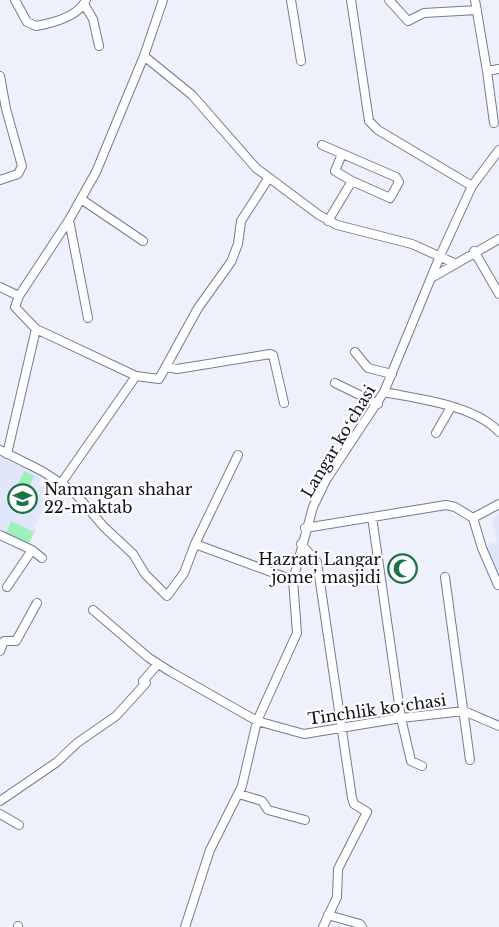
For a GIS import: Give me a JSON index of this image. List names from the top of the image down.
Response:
{
  "streets": {
    "street": ["Langar koʻchasi", "Tinchlik koʻchasi"]
  },
  "crossings": [
    ["Langar koʻchasi", "Tinchlik koʻchasi"]
  ],
  "places": {
    "school or university": ["Namangan shahar 22-maktab"],
    "mosque": ["Hazrati Langar jome’ masjidi"]
  }
}
